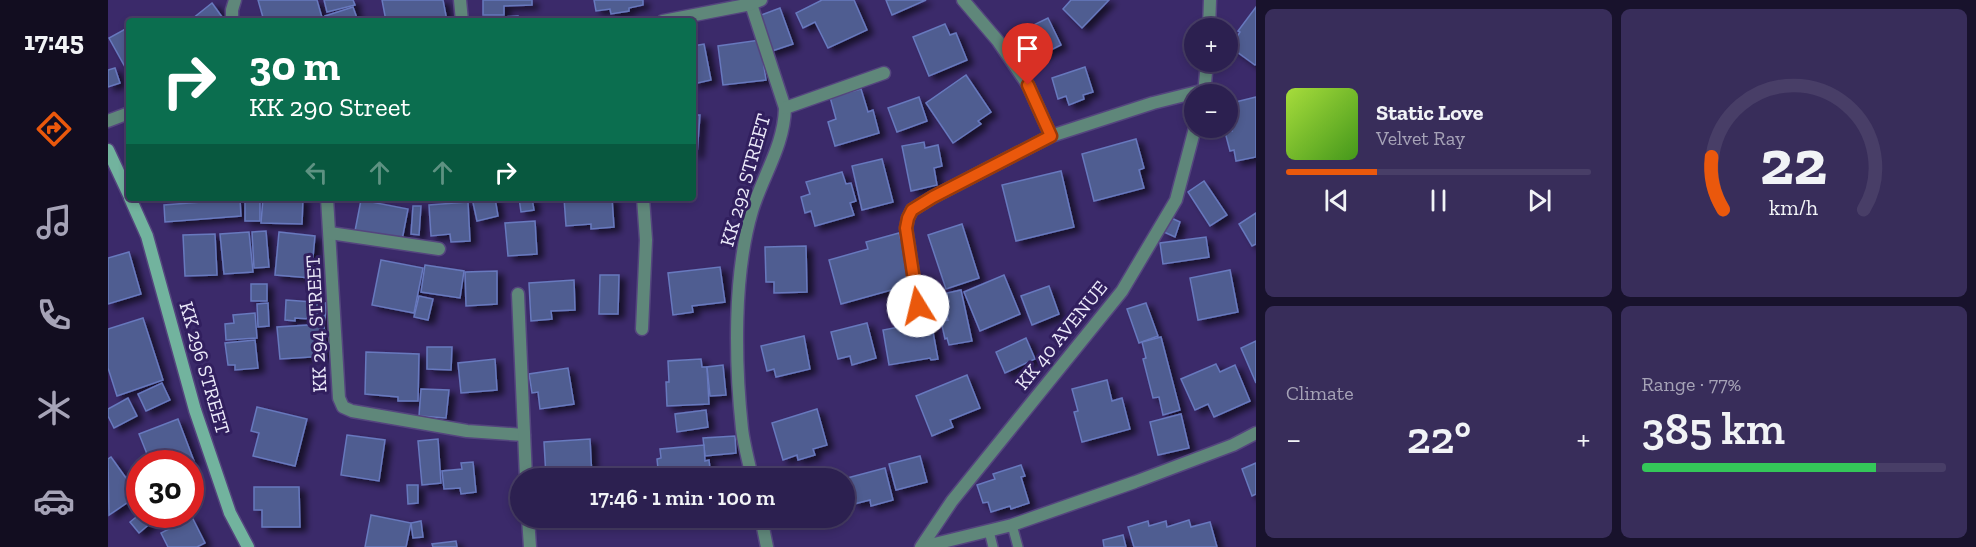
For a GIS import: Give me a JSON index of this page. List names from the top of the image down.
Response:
{
  "streets": {
    "main road": ["KK 296 STREET"],
    "street": ["KK 292 STREET", "KK 294 STREET", "KK 40 AVENUE"]
  },
  "page": {
    "tabs": "17:45",
    "map_buttons": ["+", "−"],
    "turn": ["30 m", "KK 290 Street"],
    "song": ["Static Love", "Velvet Ray"],
    "tile": [
      "Climate",
      ["Range · 77%", "385 km"]
    ],
    "heat": ["−", "22°", "+"],
    "limit": "30",
    "trip": "17:46 · 1 min · 100 m",
    "gauge": ["22", "km/h"]
  }
}
